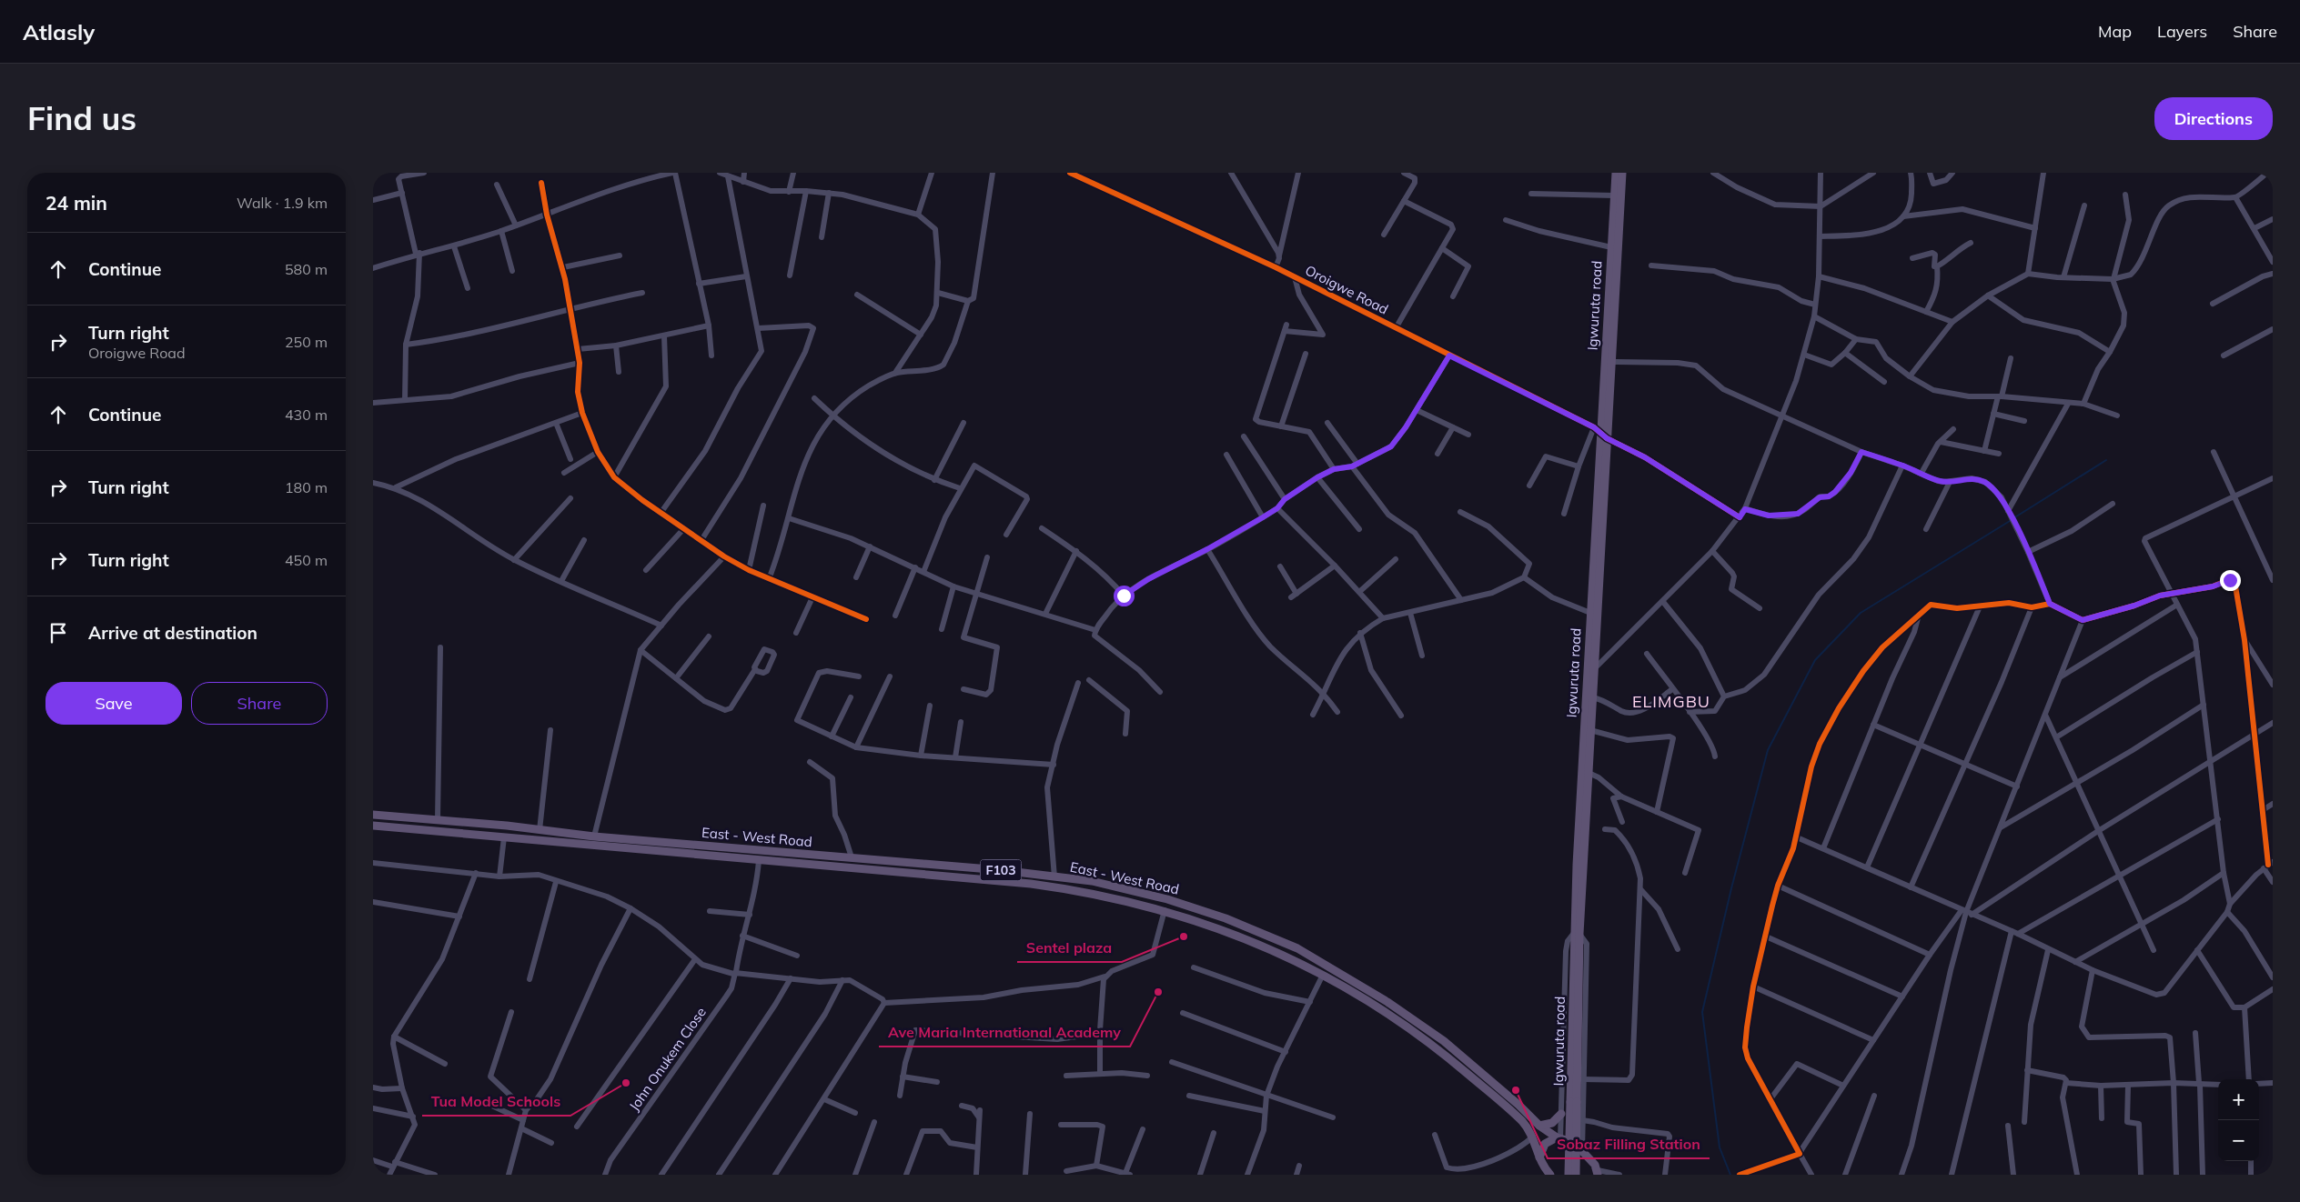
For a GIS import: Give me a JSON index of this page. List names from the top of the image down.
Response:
{
  "streets": {
    "main road": ["Igwuruta road", "East - West Road", "F103"],
    "street": ["Oroigwe Road", "John Onukem Close"]
  },
  "crossings": [
    ["Oroigwe Road", "Igwuruta road"],
    ["East - West Road", "John Onukem Close"]
  ],
  "districts": ["ELIMGBU"],
  "places": [
    "Sentel plaza",
    "Ave Maria International Academy",
    "Tua Model Schools",
    "Sobaz Filling Station"
  ],
  "page": {
    "header": "Atlasly",
    "nav": ["Map", "Layers", "Share"],
    "buttons": [
      "Directions",
      ["Save", "Share"]
    ],
    "title": "Find us",
    "heading": ["24 min", "Walk · 1.9 km"],
    "list": [
      ["Continue", "580 m"],
      ["Turn right", "Oroigwe Road", "250 m"],
      ["Continue", "430 m"],
      ["Turn right", "180 m"],
      ["Turn right", "450 m"],
      "Arrive at destination"
    ],
    "map_buttons": ["+", "−"]
  }
}
